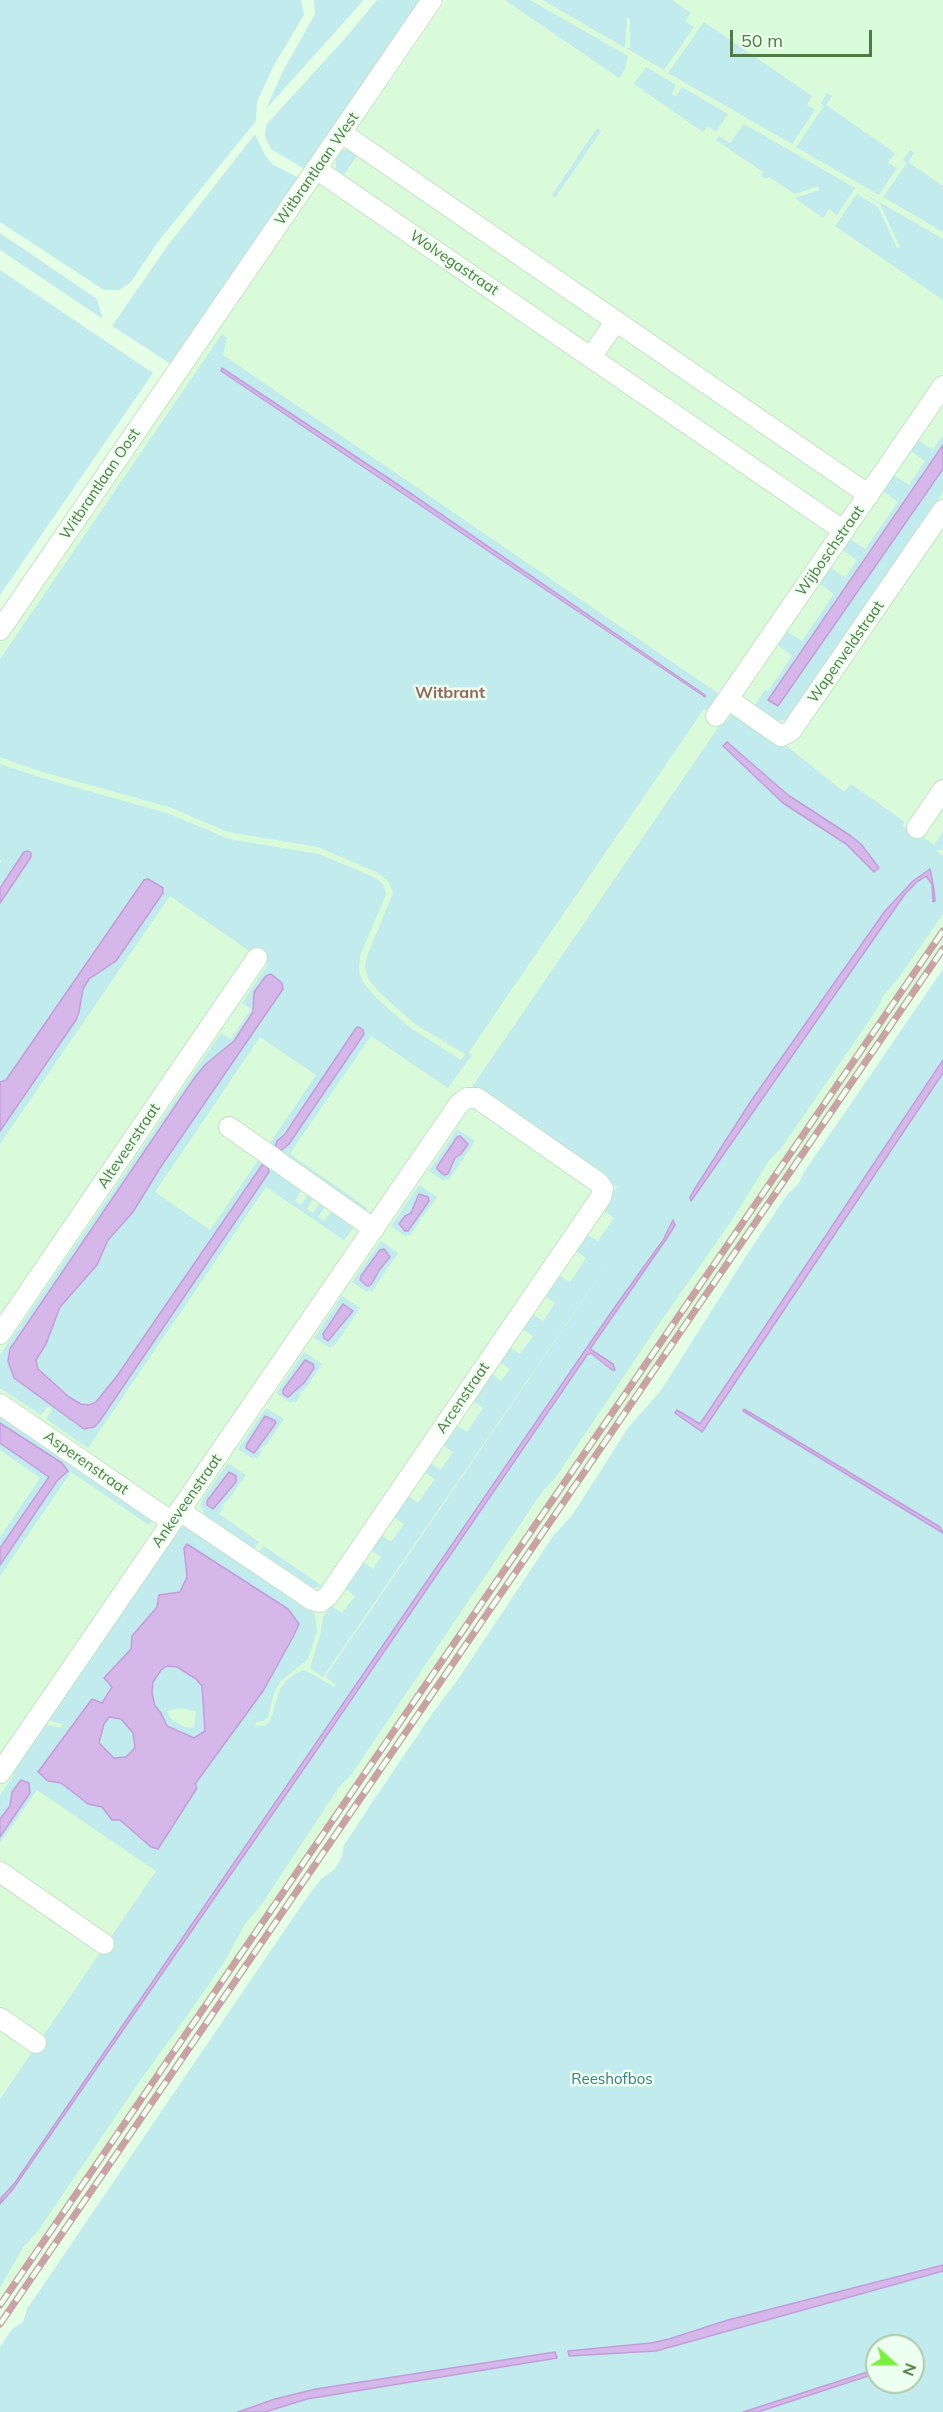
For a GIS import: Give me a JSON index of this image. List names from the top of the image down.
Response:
{
  "streets": {
    "street": [
      "Witbrantlaan West",
      "Wolvegastraat",
      "Witbrantlaan Oost",
      "Wijboschstraat",
      "Wapenveldstraat",
      "Alteveerstraat",
      "Arcenstraat",
      "Asperenstraat",
      "Ankeveenstraat"
    ]
  },
  "crossings": [
    ["Witbrantlaan West", "Wolvegastraat"],
    ["Witbrantlaan West", "Witbrantlaan Oost"],
    ["Wolvegastraat", "Wijboschstraat"],
    ["Wijboschstraat", "Wapenveldstraat"],
    ["Arcenstraat", "Asperenstraat"],
    ["Arcenstraat", "Ankeveenstraat"],
    ["Asperenstraat", "Ankeveenstraat"]
  ],
  "districts": ["Witbrant"],
  "parks": ["Reeshofbos"],
  "scale_bar": "50 m",
  "north": "right"
}
